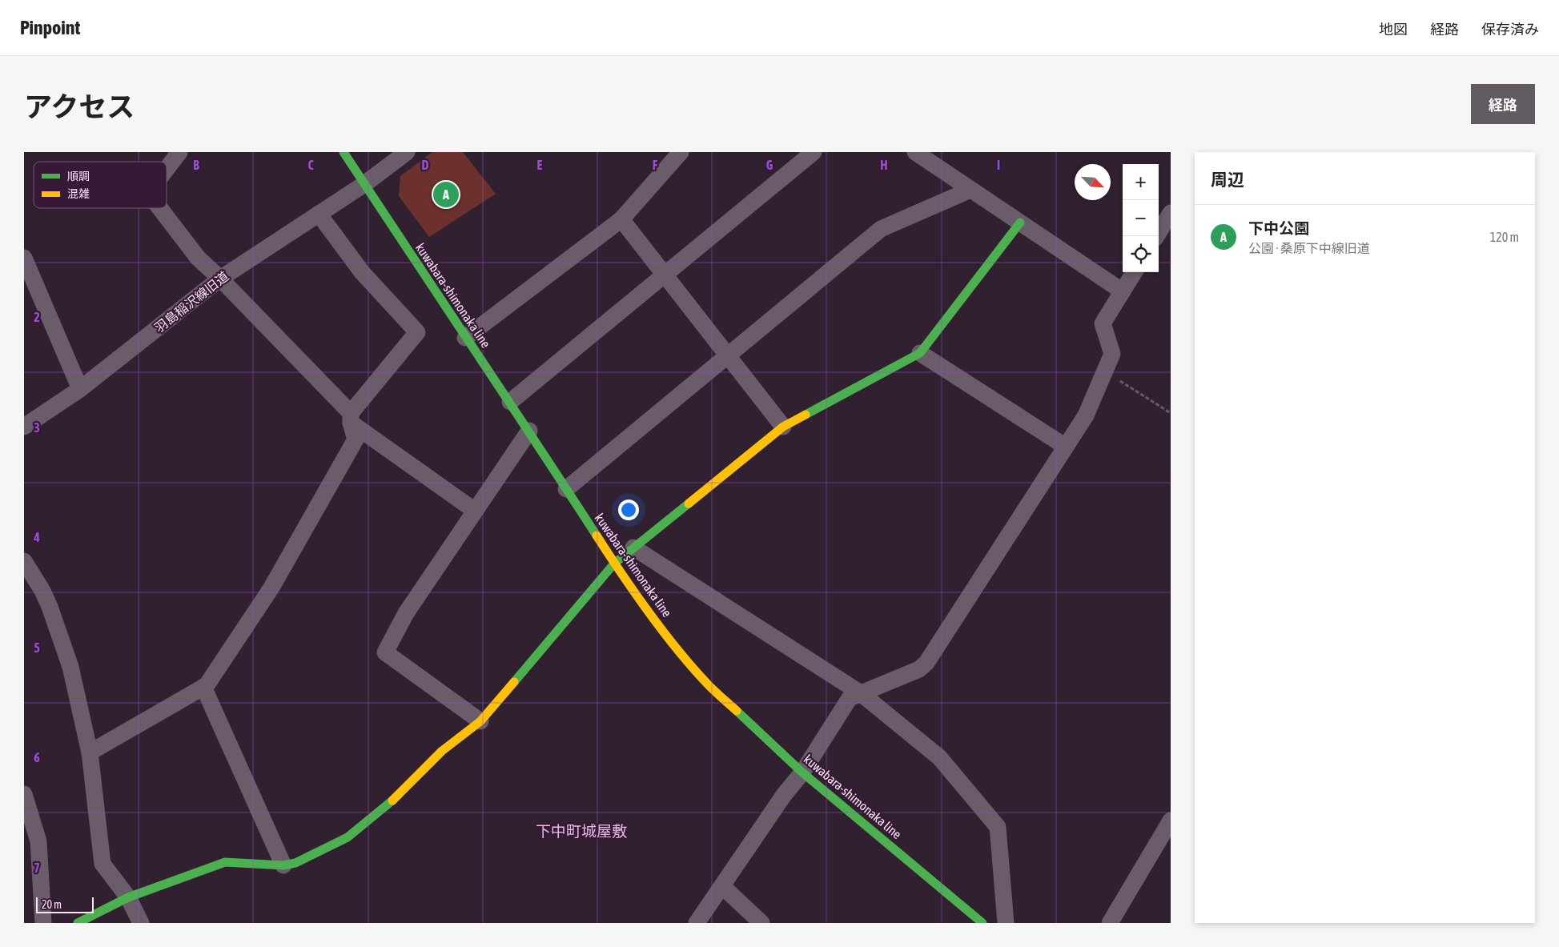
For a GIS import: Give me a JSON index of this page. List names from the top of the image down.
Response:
{
  "streets": {
    "street": ["kuwabara-shimonaka line", "羽島稲沢線旧道"]
  },
  "crossings": [
    ["kuwabara-shimonaka line", "羽島稲沢線旧道"]
  ],
  "districts": ["下中町城屋敷"],
  "legend": ["順調", "混雑"],
  "scale_bar": "20 m",
  "north": "bottom right",
  "page": {
    "header": "Pinpoint",
    "nav": ["地図", "経路", "保存済み"],
    "title": "アクセス",
    "buttons": "経路",
    "heading": "周辺",
    "map_buttons": ["+", "−"],
    "pins": "A",
    "list": [
      {
        "mark": "A",
        "name": "下中公園",
        "note": "公園 · 桑原下中線旧道",
        "value": "120 m"
      }
    ],
    "scale": "20 m"
  },
  "grid": {
    "columns": [
      "B",
      "C",
      "D",
      "E",
      "F",
      "G",
      "H",
      "I"
    ],
    "rows": [
      "2",
      "3",
      "4",
      "5",
      "6",
      "7"
    ]
  }
}
